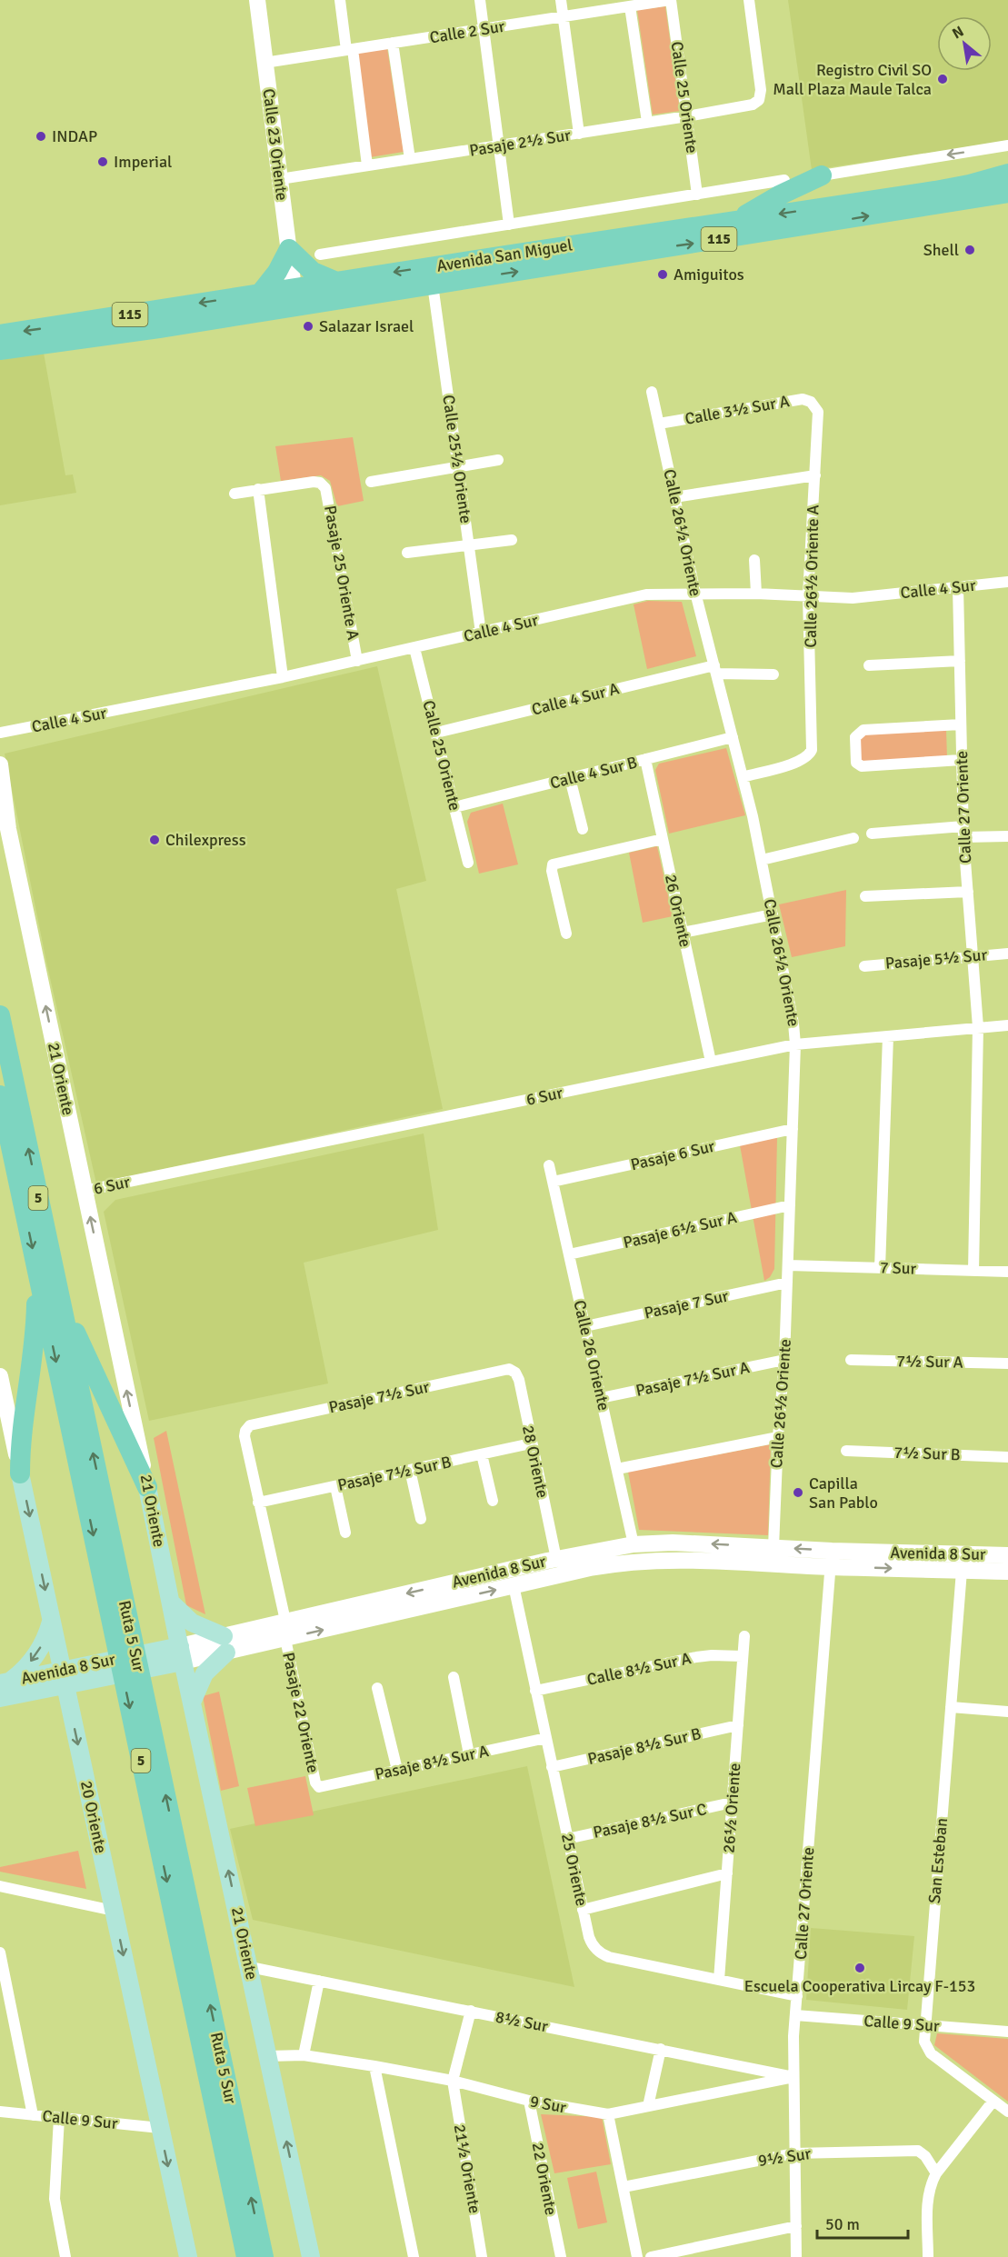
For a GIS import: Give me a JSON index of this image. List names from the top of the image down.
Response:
{
  "streets": {
    "highway": [
      "115",
      "Avenida San Miguel",
      "5",
      "Ruta 5 Sur"
    ],
    "main road": [
      "Calle 23 Oriente",
      "21 Oriente",
      "Avenida 8 Sur",
      "20 Oriente"
    ],
    "street": [
      "Calle 2 Sur",
      "Calle 25 Oriente",
      "Pasaje 2½ Sur",
      "Calle 3½ Sur A",
      "Calle 25½ Oriente",
      "Calle 26½ Oriente",
      "Pasaje 25 Oriente A",
      "Calle 26½ Oriente A",
      "Calle 4 Sur",
      "Calle 4 Sur A",
      "Calle 4 Sur B",
      "Calle 27 Oriente",
      "26 Oriente",
      "Pasaje 5½ Sur",
      "6 Sur",
      "Pasaje 6 Sur",
      "Pasaje 6½ Sur A",
      "7 Sur",
      "Pasaje 7 Sur",
      "Calle 26 Oriente",
      "7½ Sur A",
      "Pasaje 7½ Sur A",
      "Pasaje 7½ Sur",
      "7½ Sur B",
      "28 Oriente",
      "Pasaje 7½ Sur B",
      "Calle 8½ Sur A",
      "Pasaje 22 Oriente",
      "Pasaje 8½ Sur B",
      "Pasaje 8½ Sur A",
      "26½ Oriente",
      "Pasaje 8½ Sur C",
      "San Esteban",
      "25 Oriente",
      "8½ Sur",
      "Calle 9 Sur",
      "9 Sur",
      "9½ Sur",
      "21½ Oriente",
      "22 Oriente"
    ]
  },
  "crossings": [
    ["Calle 2 Sur", "Calle 25 Oriente"],
    ["Calle 2 Sur", "Calle 23 Oriente"],
    ["Calle 25 Oriente", "Pasaje 2½ Sur"],
    ["Calle 25 Oriente", "Avenida San Miguel"],
    ["Calle 25 Oriente", "Calle 4 Sur"],
    ["Calle 25 Oriente", "Calle 4 Sur A"],
    ["Calle 25 Oriente", "Calle 4 Sur B"],
    ["Pasaje 2½ Sur", "Calle 23 Oriente"],
    ["Calle 23 Oriente", "Avenida San Miguel"],
    ["Avenida San Miguel", "Calle 25½ Oriente"],
    ["Calle 3½ Sur A", "Calle 26½ Oriente"],
    ["Calle 3½ Sur A", "Calle 26½ Oriente A"],
    ["Calle 25½ Oriente", "Calle 4 Sur"],
    ["Calle 26½ Oriente", "Calle 26½ Oriente A"],
    ["Calle 26½ Oriente", "Calle 4 Sur"],
    ["Calle 26½ Oriente", "Calle 4 Sur A"],
    ["Calle 26½ Oriente", "Calle 4 Sur B"],
    ["Calle 26½ Oriente", "6 Sur"],
    ["Calle 26½ Oriente", "Pasaje 6 Sur"],
    ["Calle 26½ Oriente", "Pasaje 6½ Sur A"],
    ["Calle 26½ Oriente", "7 Sur"],
    ["Calle 26½ Oriente", "Pasaje 7 Sur"],
    ["Calle 26½ Oriente", "Pasaje 7½ Sur A"],
    ["Calle 26½ Oriente", "Avenida 8 Sur"],
    ["Pasaje 25 Oriente A", "Calle 4 Sur"],
    ["Calle 26½ Oriente A", "Calle 4 Sur"],
    ["Calle 4 Sur", "Calle 27 Oriente"],
    ["Calle 4 Sur B", "26 Oriente"],
    ["Calle 27 Oriente", "Pasaje 5½ Sur"],
    ["Calle 27 Oriente", "6 Sur"],
    ["Calle 27 Oriente", "7 Sur"],
    ["Calle 27 Oriente", "Avenida 8 Sur"],
    ["Calle 27 Oriente", "25 Oriente"],
    ["Calle 27 Oriente", "8½ Sur"],
    ["Calle 27 Oriente", "Calle 9 Sur"],
    ["Calle 27 Oriente", "9 Sur"],
    ["Calle 27 Oriente", "9½ Sur"],
    ["26 Oriente", "6 Sur"],
    ["21 Oriente", "6 Sur"],
    ["21 Oriente", "Avenida 8 Sur"],
    ["21 Oriente", "8½ Sur"],
    ["21 Oriente", "9 Sur"],
    ["Pasaje 6 Sur", "Calle 26 Oriente"],
    ["Pasaje 6½ Sur A", "Calle 26 Oriente"],
    ["Pasaje 7 Sur", "Calle 26 Oriente"],
    ["Calle 26 Oriente", "Pasaje 7½ Sur A"],
    ["Calle 26 Oriente", "Avenida 8 Sur"],
    ["Pasaje 7½ Sur", "28 Oriente"],
    ["Pasaje 7½ Sur", "Pasaje 7½ Sur B"],
    ["28 Oriente", "Pasaje 7½ Sur B"],
    ["28 Oriente", "Avenida 8 Sur"],
    ["Avenida 8 Sur", "Pasaje 22 Oriente"],
    ["Avenida 8 Sur", "20 Oriente"],
    ["Avenida 8 Sur", "San Esteban"],
    ["Avenida 8 Sur", "25 Oriente"],
    ["Calle 8½ Sur A", "26½ Oriente"],
    ["Calle 8½ Sur A", "25 Oriente"],
    ["Pasaje 22 Oriente", "Pasaje 8½ Sur A"],
    ["Pasaje 8½ Sur B", "26½ Oriente"],
    ["Pasaje 8½ Sur B", "25 Oriente"],
    ["Pasaje 8½ Sur A", "25 Oriente"],
    ["26½ Oriente", "Pasaje 8½ Sur C"],
    ["26½ Oriente", "25 Oriente"],
    ["20 Oriente", "Calle 9 Sur"],
    ["Pasaje 8½ Sur C", "25 Oriente"],
    ["San Esteban", "Calle 9 Sur"],
    ["8½ Sur", "9 Sur"],
    ["9 Sur", "21½ Oriente"],
    ["9 Sur", "22 Oriente"]
  ],
  "one_way": ["21 Oriente", "20 Oriente"],
  "places": [
    "Registro Civil SO Mall Plaza Maule Talca",
    "INDAP",
    "Imperial",
    "Shell",
    "Amiguitos",
    "Salazar Israel",
    "Chilexpress",
    "Capilla San Pablo",
    "Escuela Cooperativa Lircay F-153"
  ],
  "scale_bar": "50 m",
  "north": "top left"
}
